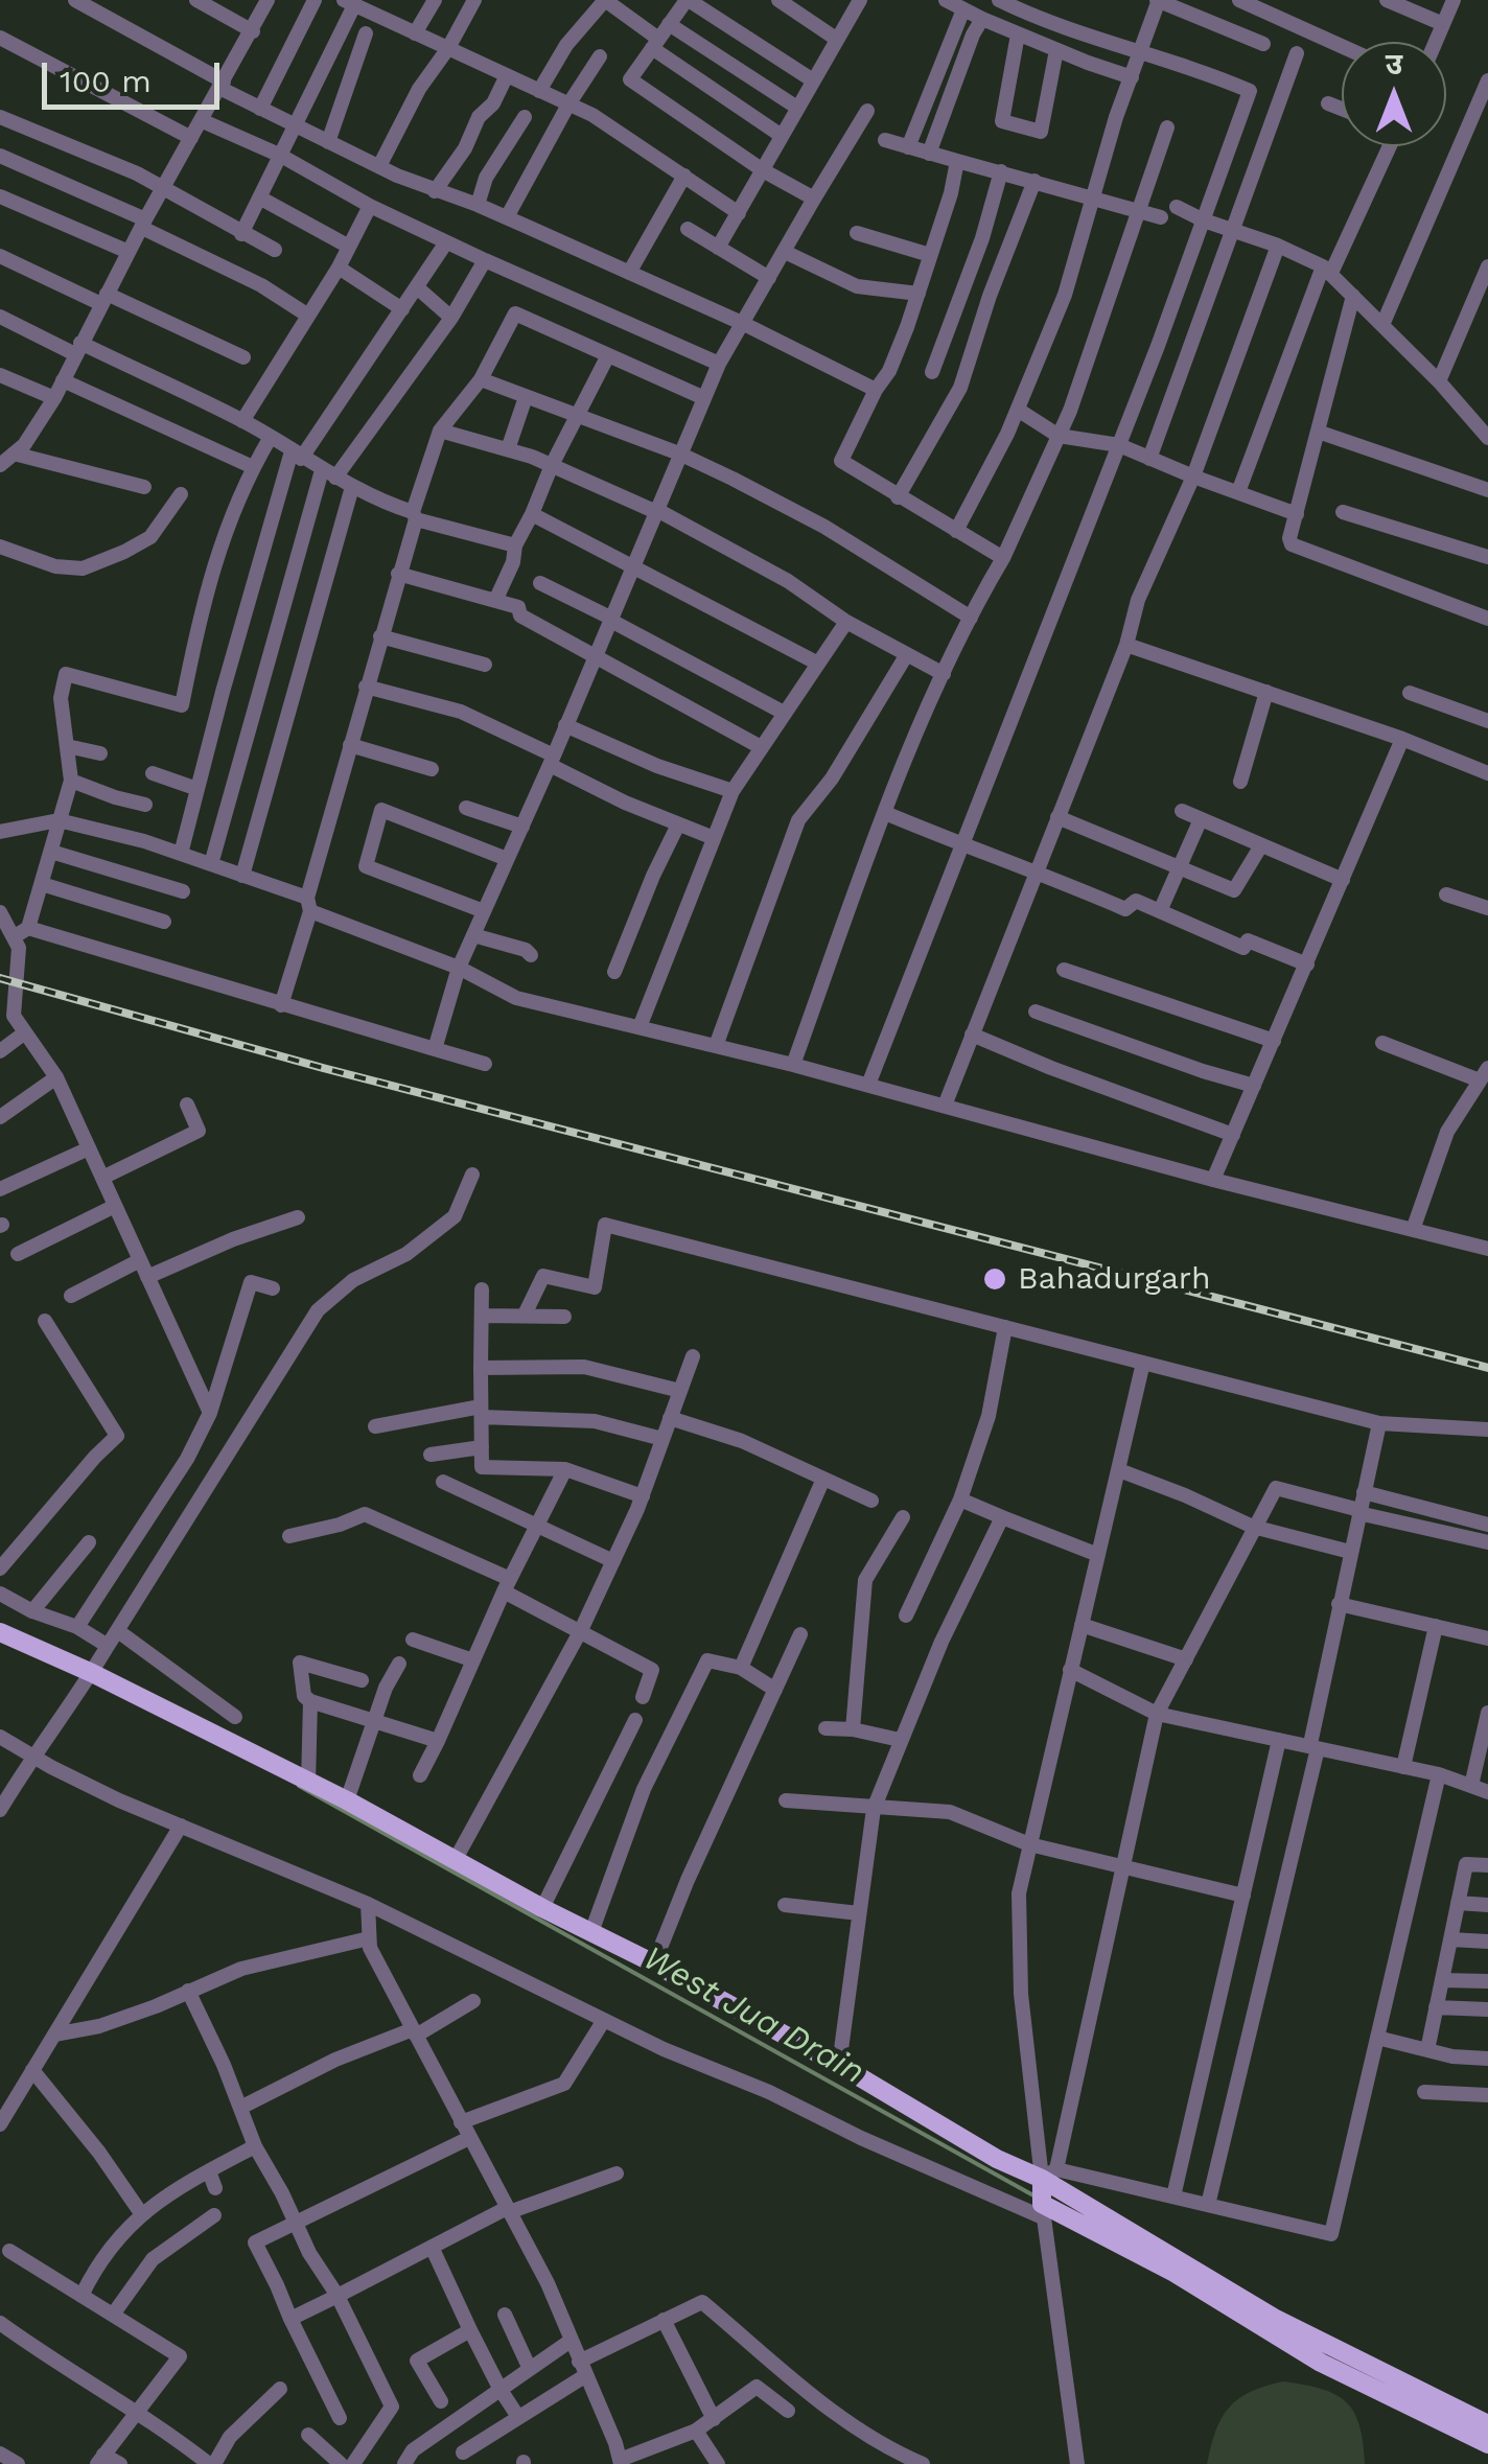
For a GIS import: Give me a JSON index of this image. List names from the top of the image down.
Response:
{
  "water": ["West Jua Drain"],
  "places": ["Bahadurgarh"],
  "scale_bar": "100 m",
  "north": "top"
}
